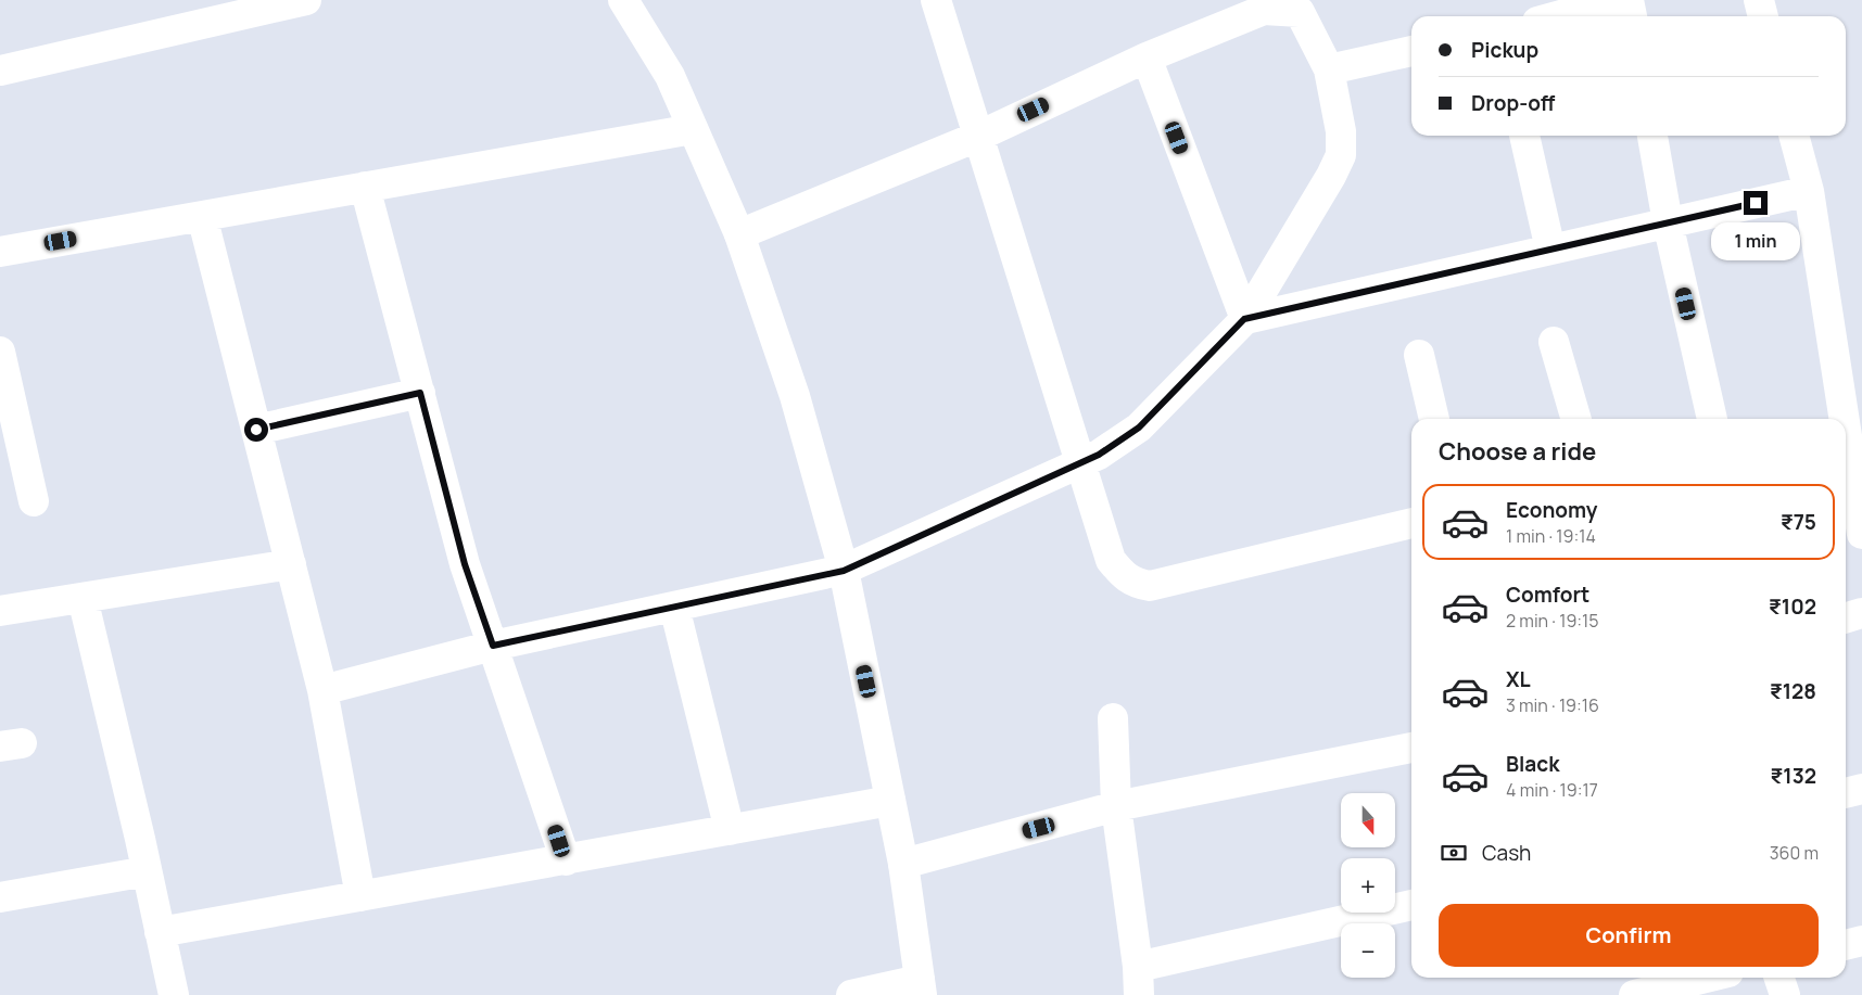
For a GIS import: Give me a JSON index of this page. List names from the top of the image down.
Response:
{
  "north": "bottom",
  "page": {
    "banner": ["Pickup", "Drop-off"],
    "bubble": "1 min",
    "heading": "Choose a ride",
    "list": [
      {
        "name": "Economy",
        "note": "1 min · 19:14",
        "value": "₹75"
      },
      {
        "name": "Comfort",
        "note": "2 min · 19:15",
        "value": "₹102"
      },
      {
        "name": "XL",
        "note": "3 min · 19:16",
        "value": "₹128"
      },
      {
        "name": "Black",
        "note": "4 min · 19:17",
        "value": "₹132"
      }
    ],
    "map_buttons": ["+", "−"],
    "pay": ["Cash", "360 m"],
    "buttons": "Confirm"
  }
}
